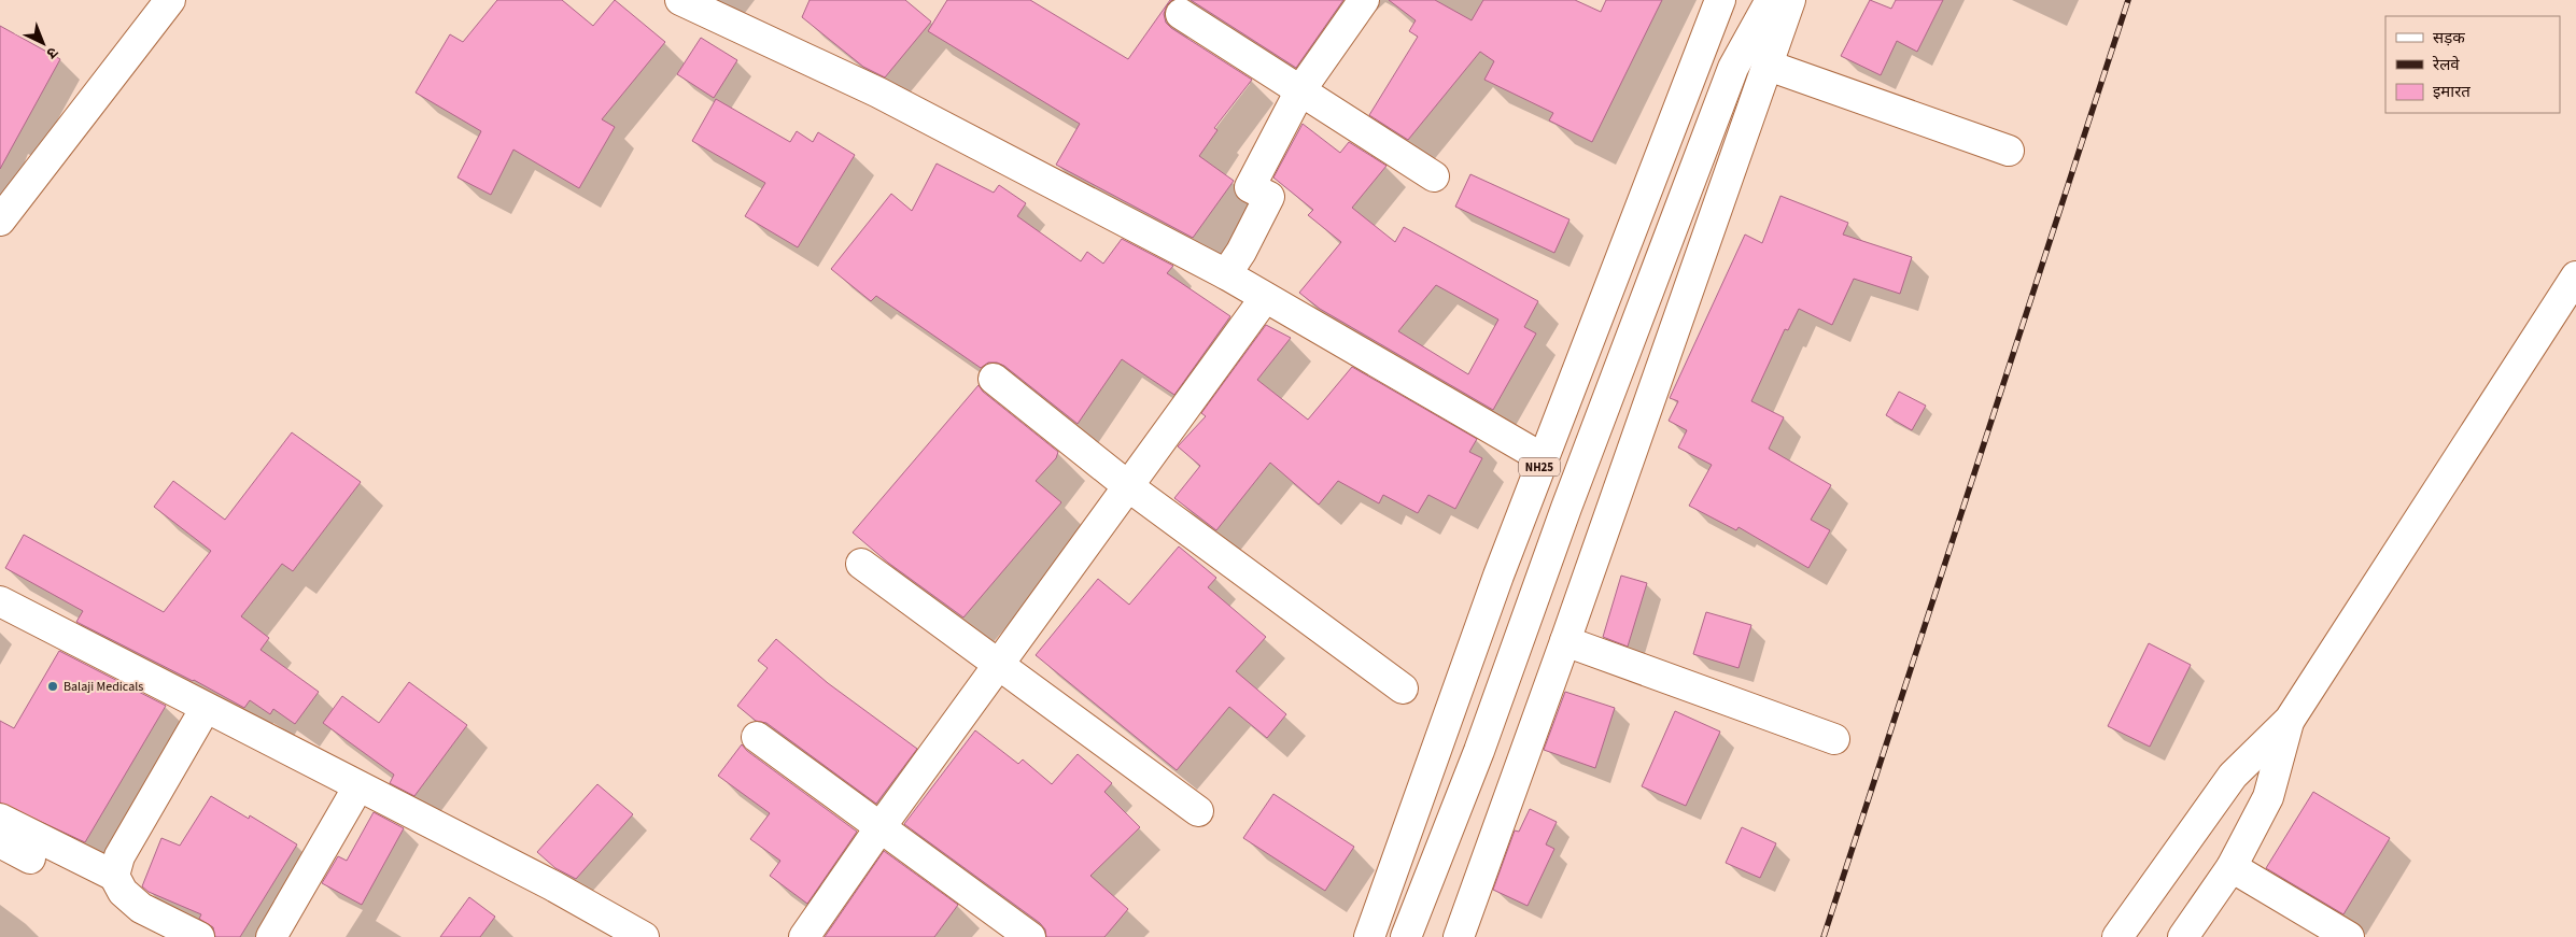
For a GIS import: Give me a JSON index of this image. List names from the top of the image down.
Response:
{
  "streets": {
    "street": ["NH25"]
  },
  "places": ["Balaji Medicals"],
  "legend": ["सड़क", "रेलवे", "इमारत"],
  "north": "bottom right"
}
